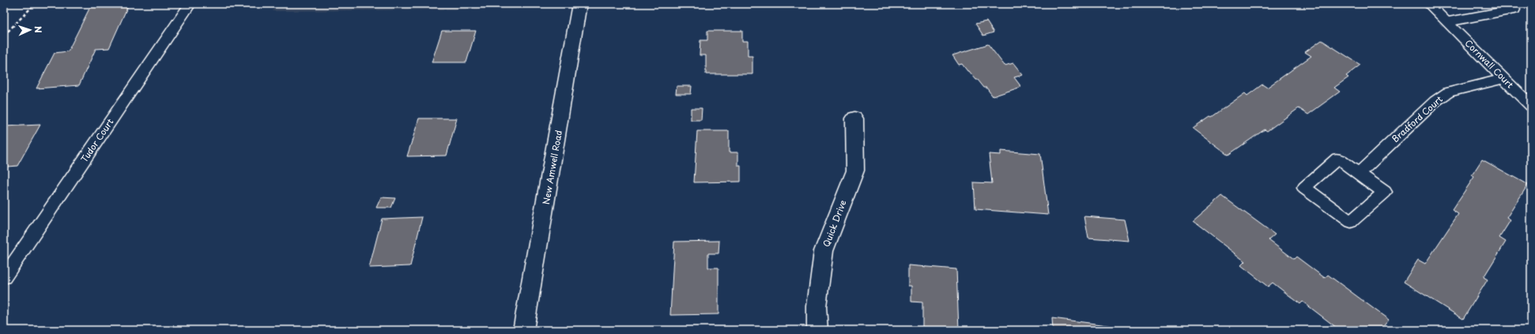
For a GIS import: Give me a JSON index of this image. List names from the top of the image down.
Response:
{
  "streets": {
    "street": ["New Amwell Road", "Quick Drive"],
    "lane": ["Cornwall Court", "Bradford Court", "Tudor Court"]
  },
  "crossings": [
    ["Cornwall Court", "Bradford Court"]
  ],
  "north": "right"
}
